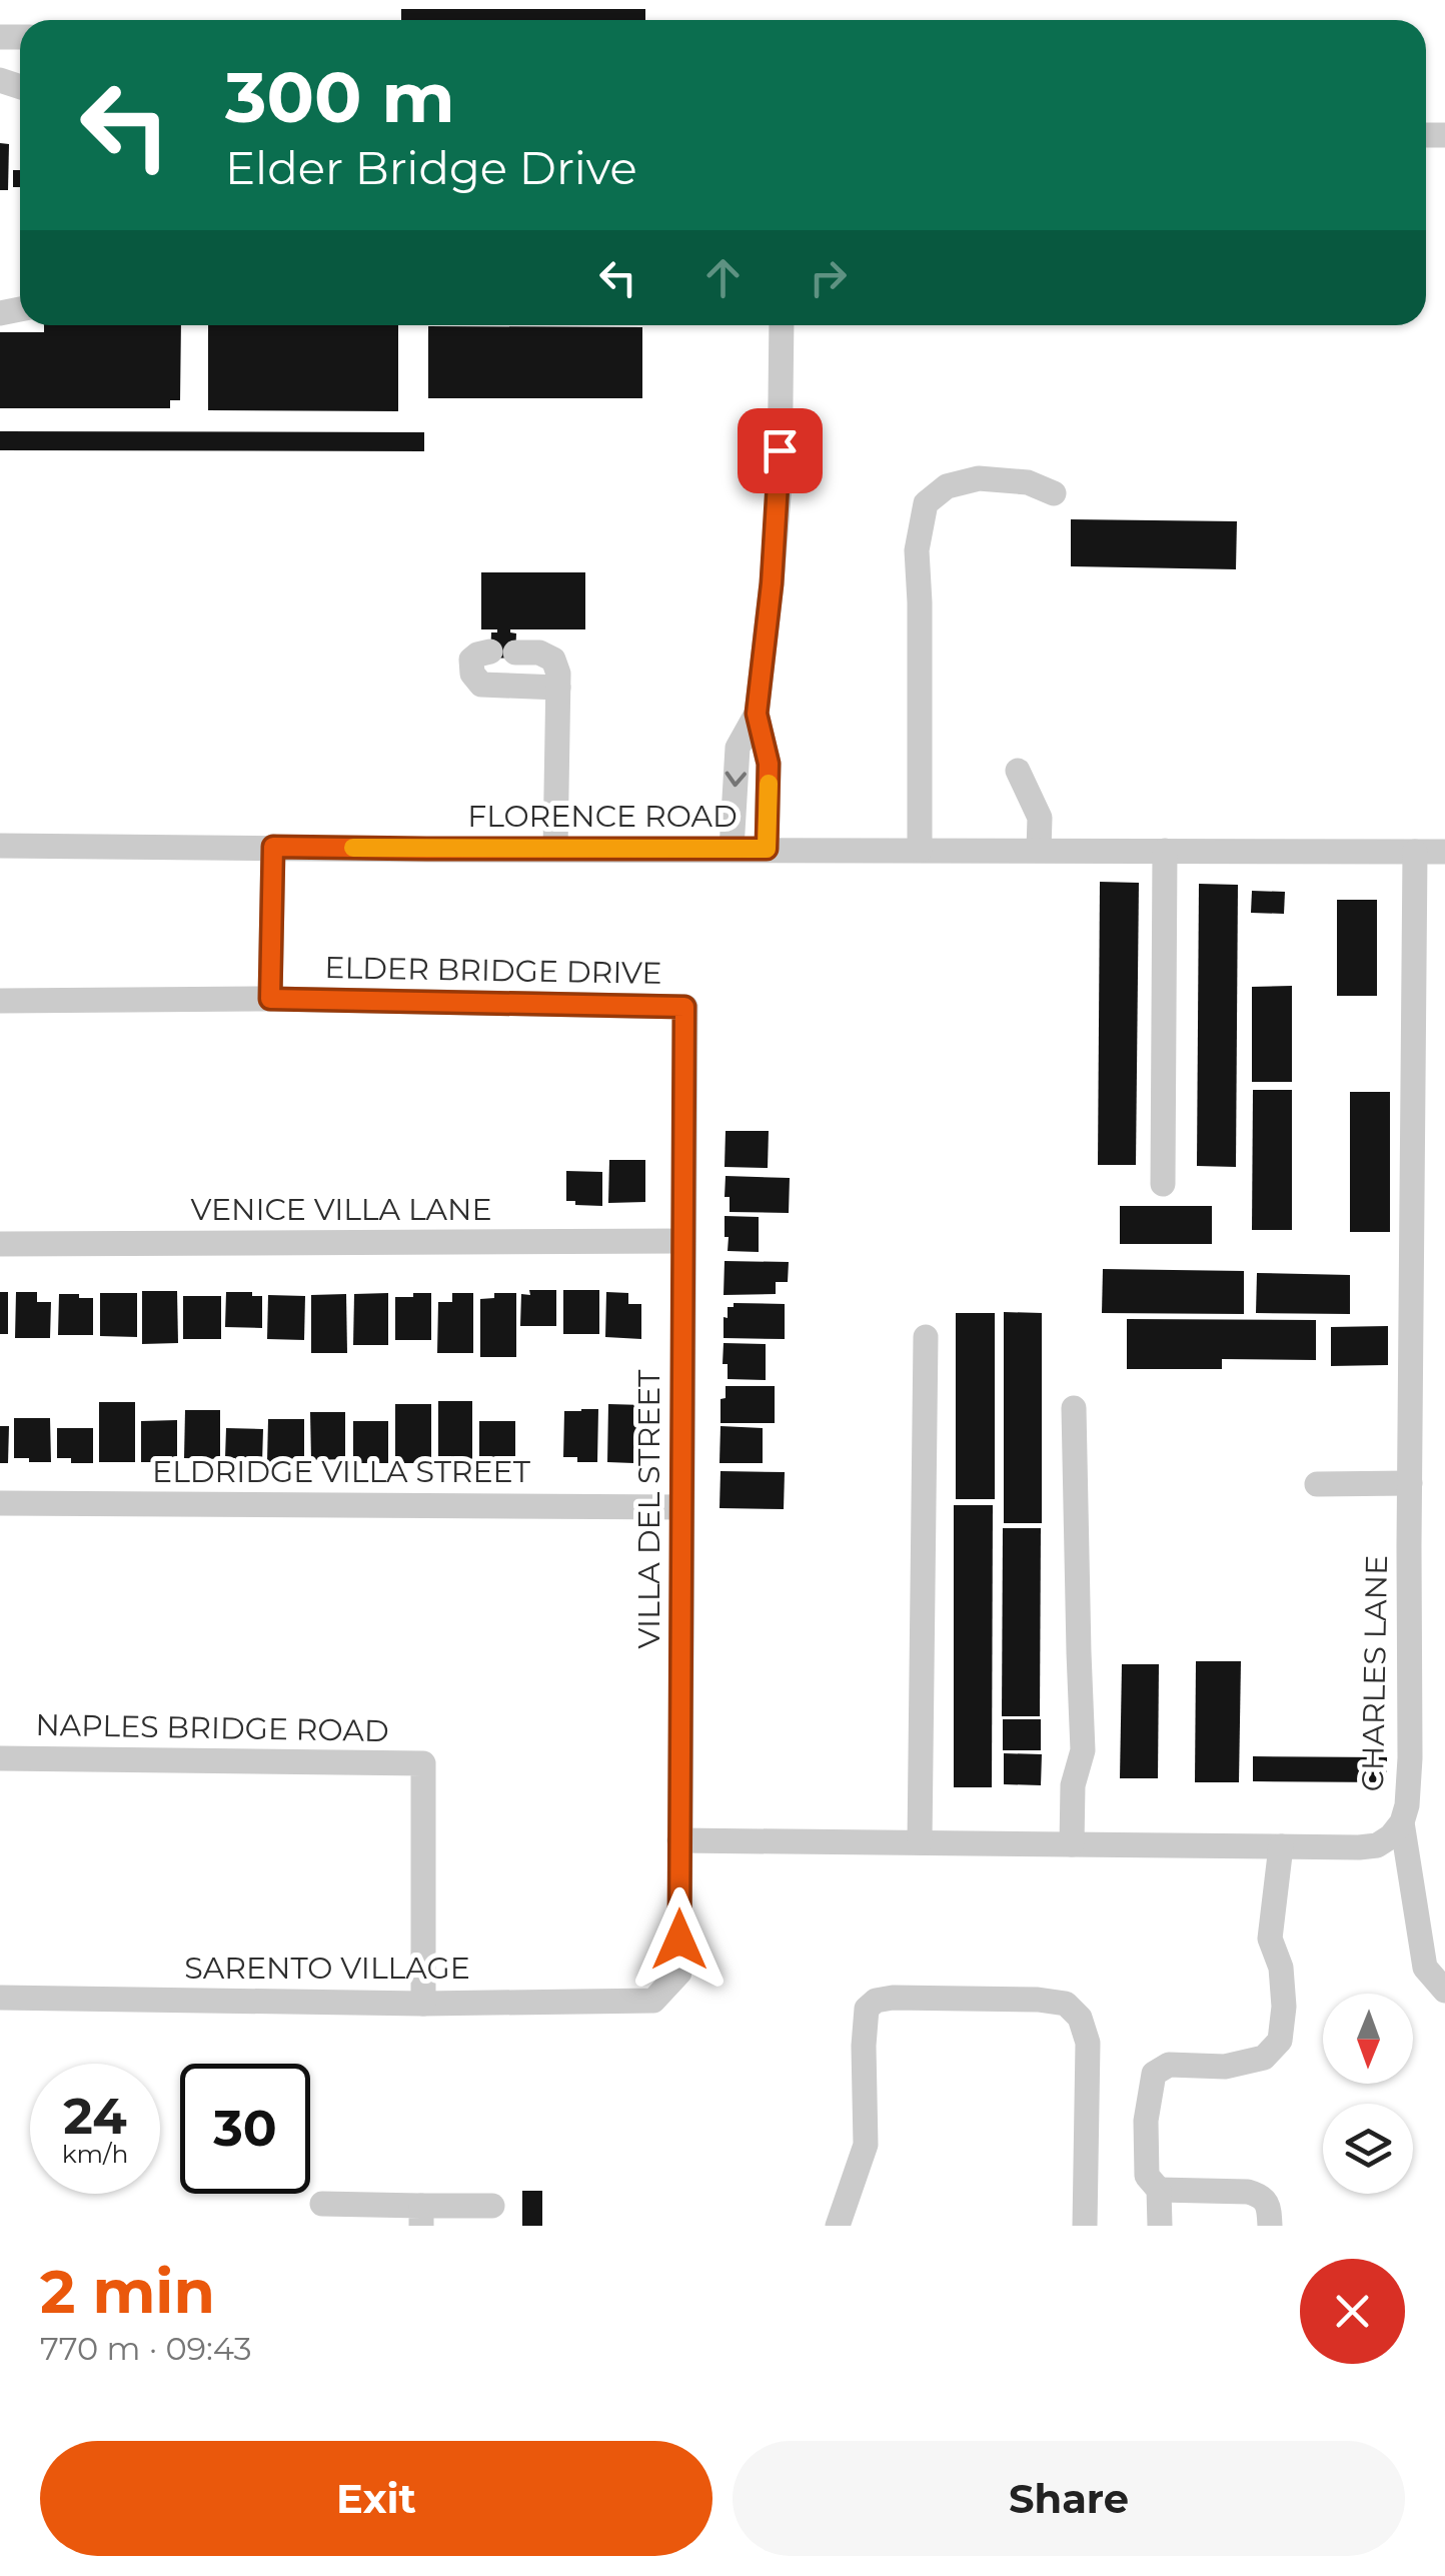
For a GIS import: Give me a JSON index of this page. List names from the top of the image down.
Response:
{
  "streets": {
    "street": [
      "FLORENCE ROAD",
      "ELDER BRIDGE DRIVE",
      "VENICE VILLA LANE",
      "ELDRIDGE VILLA STREET",
      "VILLA DEL STREET",
      "CHARLES LANE",
      "NAPLES BRIDGE ROAD",
      "SARENTO VILLAGE"
    ]
  },
  "crossings": [
    ["FLORENCE ROAD", "CHARLES LANE"],
    ["ELDER BRIDGE DRIVE", "VILLA DEL STREET"],
    ["VENICE VILLA LANE", "VILLA DEL STREET"],
    ["ELDRIDGE VILLA STREET", "VILLA DEL STREET"],
    ["VILLA DEL STREET", "CHARLES LANE"],
    ["VILLA DEL STREET", "SARENTO VILLAGE"],
    ["NAPLES BRIDGE ROAD", "SARENTO VILLAGE"]
  ],
  "north": "bottom",
  "page": {
    "turn": ["300 m", "Elder Bridge Drive"],
    "speed": "24 km/h",
    "limit": "30",
    "heading": ["2 min", "770 m · 09:43"],
    "buttons": ["Exit", "Share"]
  }
}
